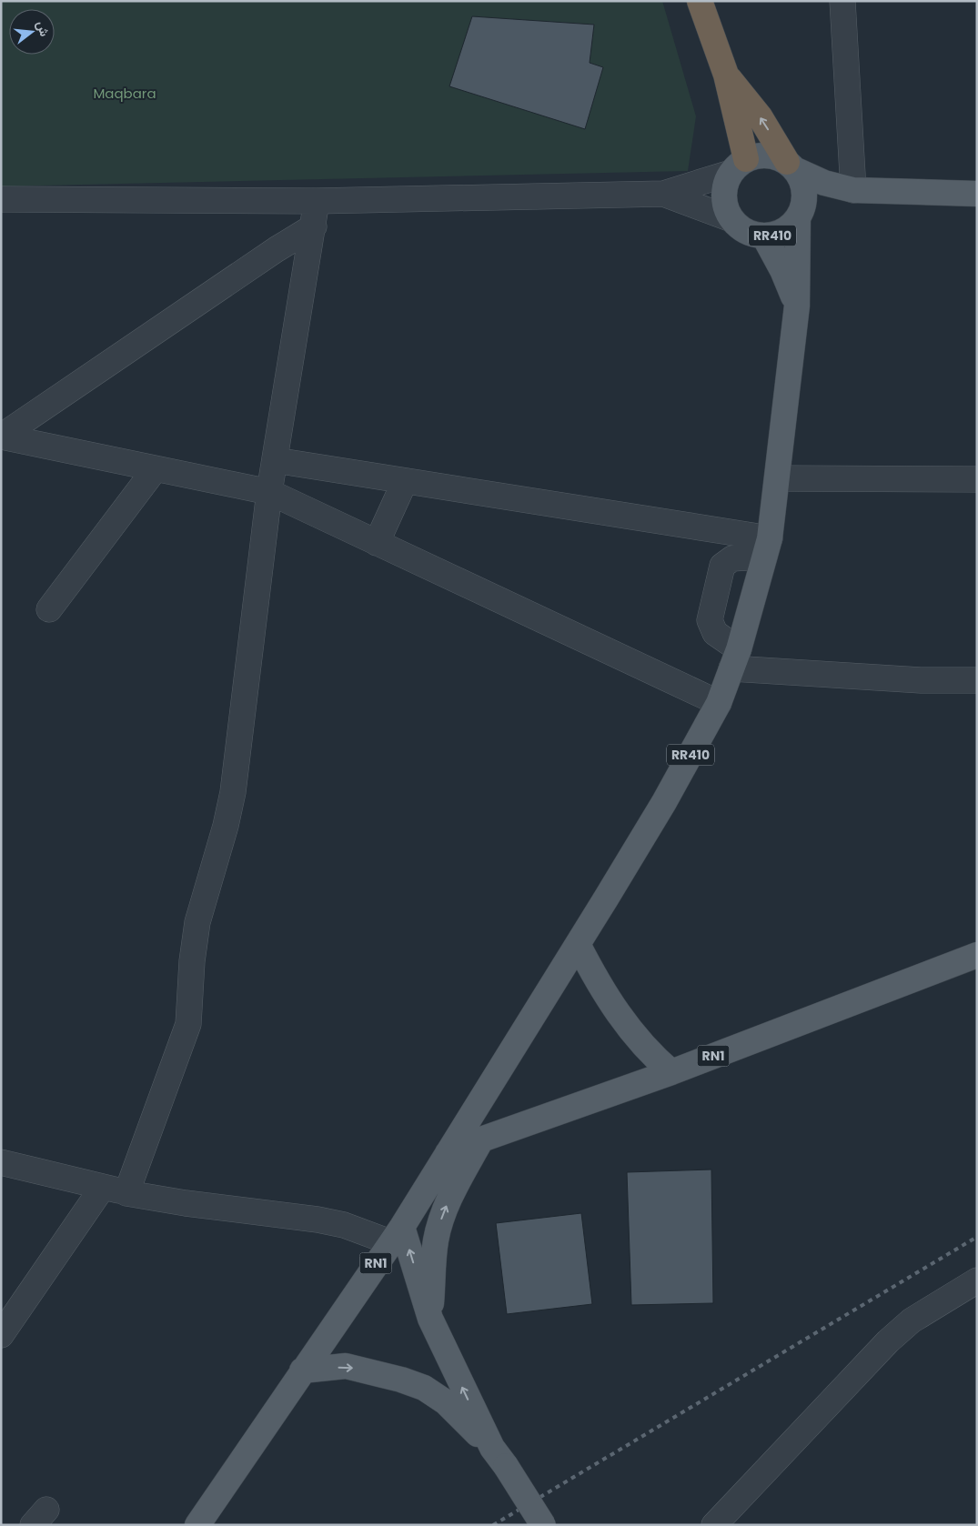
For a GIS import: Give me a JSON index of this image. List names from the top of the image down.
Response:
{
  "streets": {
    "highway": ["RR410"],
    "main road": ["RN1"]
  },
  "crossings": [
    ["RR410", "RN1"]
  ],
  "parks": ["Maqbara"],
  "north": "right"
}
